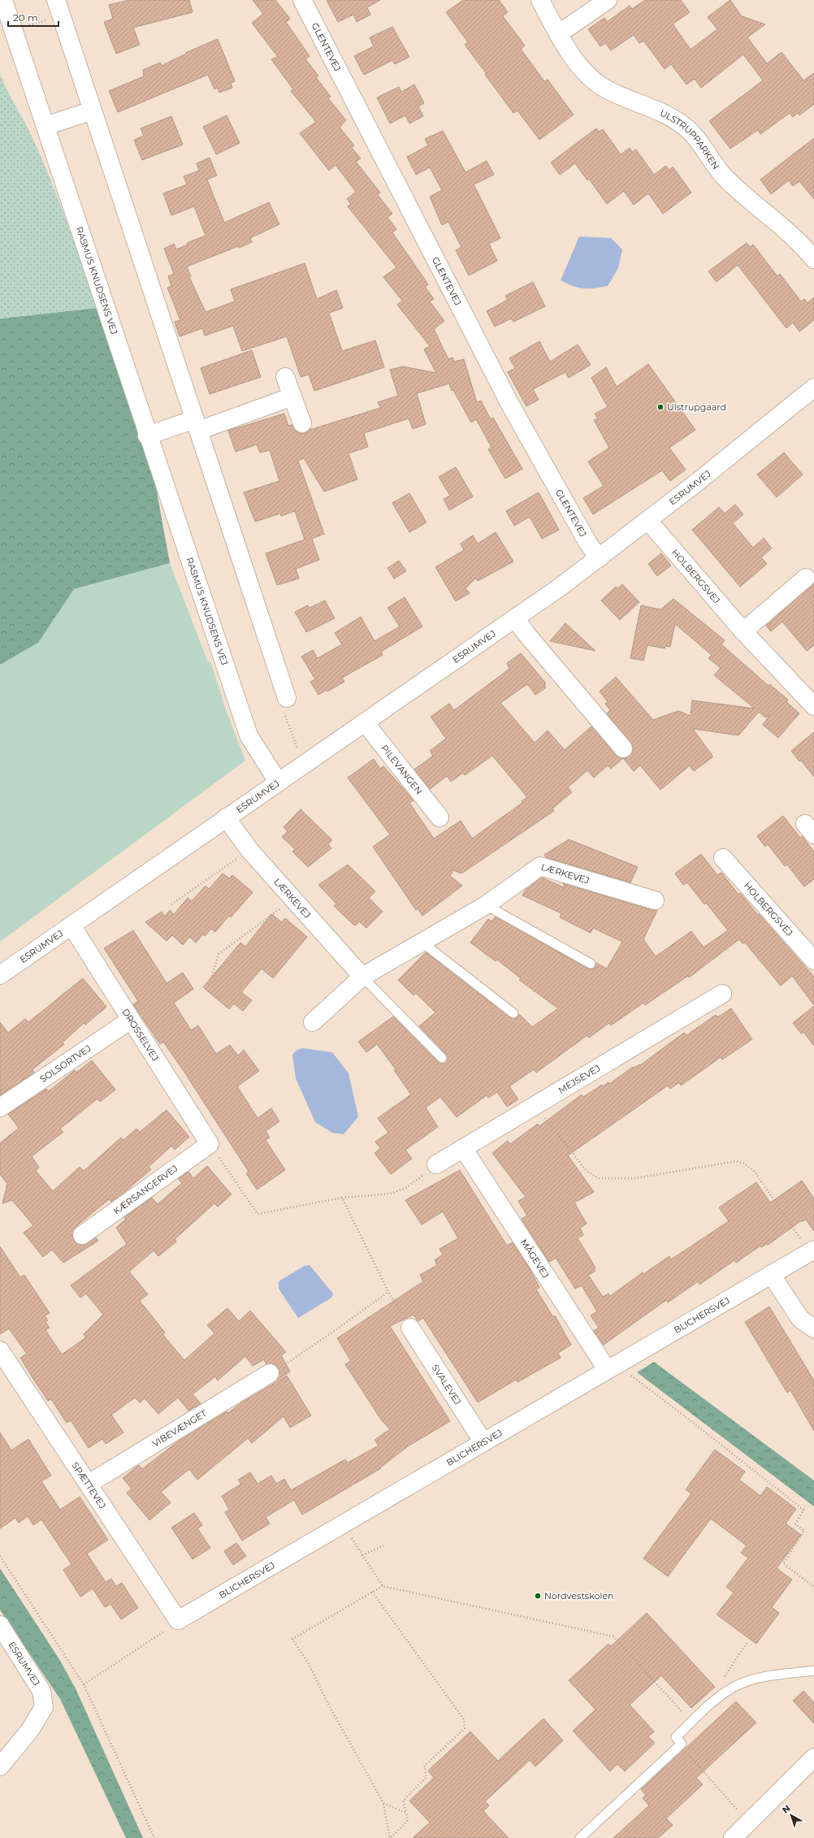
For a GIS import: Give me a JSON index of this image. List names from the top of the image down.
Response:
{
  "streets": {
    "street": [
      "GLENTEVEJ",
      "ULSTRUPPARKEN",
      "RASMUS KNUDSENS VEJ",
      "ESRUMVEJ",
      "HOLBERGSVEJ",
      "PILEVANGEN",
      "LÆRKEVEJ",
      "DROSSELVEJ",
      "SOLSORTVEJ",
      "MEJSEVEJ",
      "KÆRSANGERVEJ",
      "MÅGEVEJ",
      "BLICHERSVEJ",
      "SVALEVEJ",
      "VIBEVÆNGET",
      "SPÆTTEVEJ"
    ]
  },
  "crossings": [
    ["GLENTEVEJ", "ESRUMVEJ"],
    ["RASMUS KNUDSENS VEJ", "ESRUMVEJ"],
    ["ESRUMVEJ", "HOLBERGSVEJ"],
    ["ESRUMVEJ", "PILEVANGEN"],
    ["ESRUMVEJ", "LÆRKEVEJ"],
    ["ESRUMVEJ", "DROSSELVEJ"],
    ["DROSSELVEJ", "SOLSORTVEJ"],
    ["DROSSELVEJ", "KÆRSANGERVEJ"],
    ["MEJSEVEJ", "MÅGEVEJ"],
    ["MÅGEVEJ", "BLICHERSVEJ"],
    ["BLICHERSVEJ", "SVALEVEJ"],
    ["BLICHERSVEJ", "SPÆTTEVEJ"],
    ["VIBEVÆNGET", "SPÆTTEVEJ"]
  ],
  "places": ["Ulstrupgaard", "Nordvestskolen"],
  "scale_bar": "20 m",
  "north": "top left"
}
